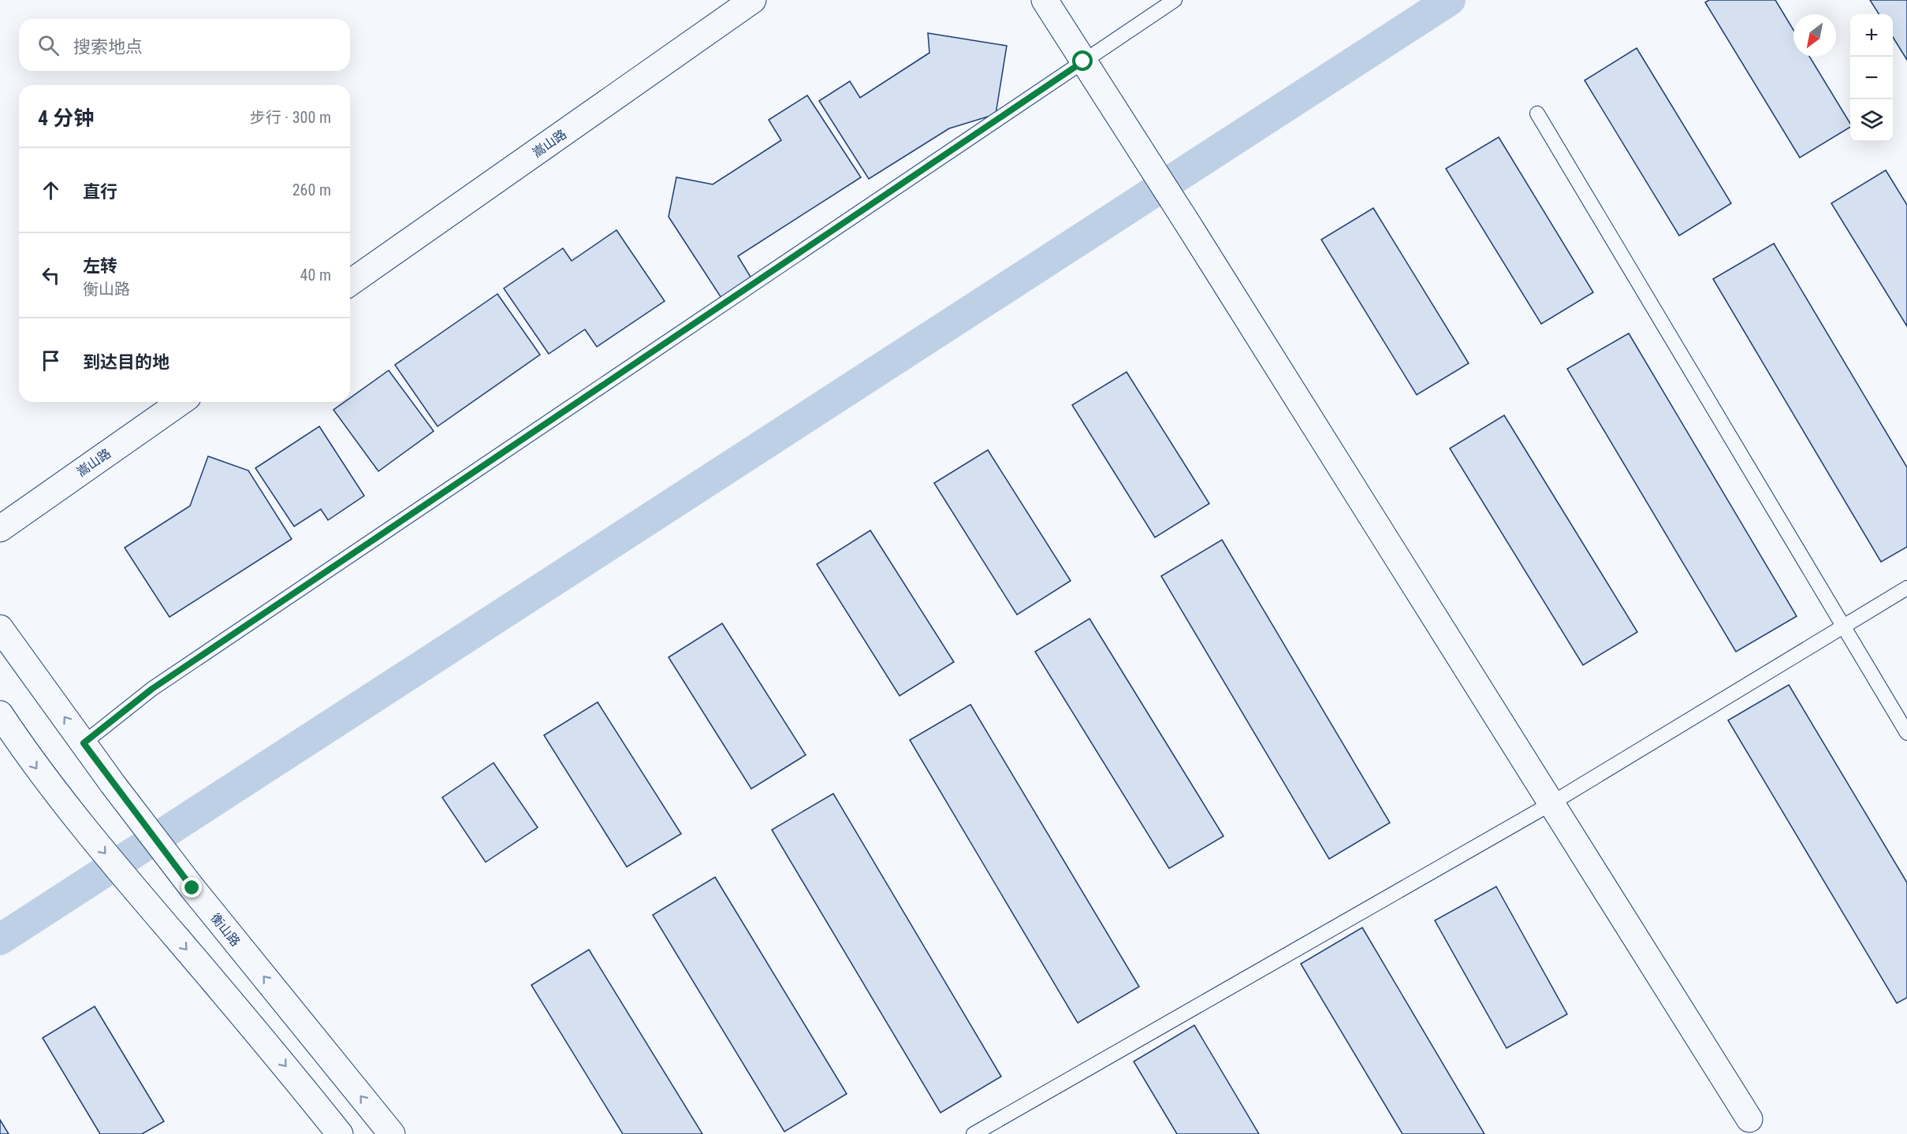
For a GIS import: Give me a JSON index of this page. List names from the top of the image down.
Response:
{
  "streets": {
    "street": ["嵩山路", "衡山路"]
  },
  "north": "bottom left",
  "page": {
    "map_buttons": ["+", "−"],
    "search": "搜索地点",
    "heading": ["4 分钟", "步行 · 300 m"],
    "list": [
      ["直行", "260 m"],
      ["左转", "衡山路", "40 m"],
      "到达目的地"
    ]
  }
}
